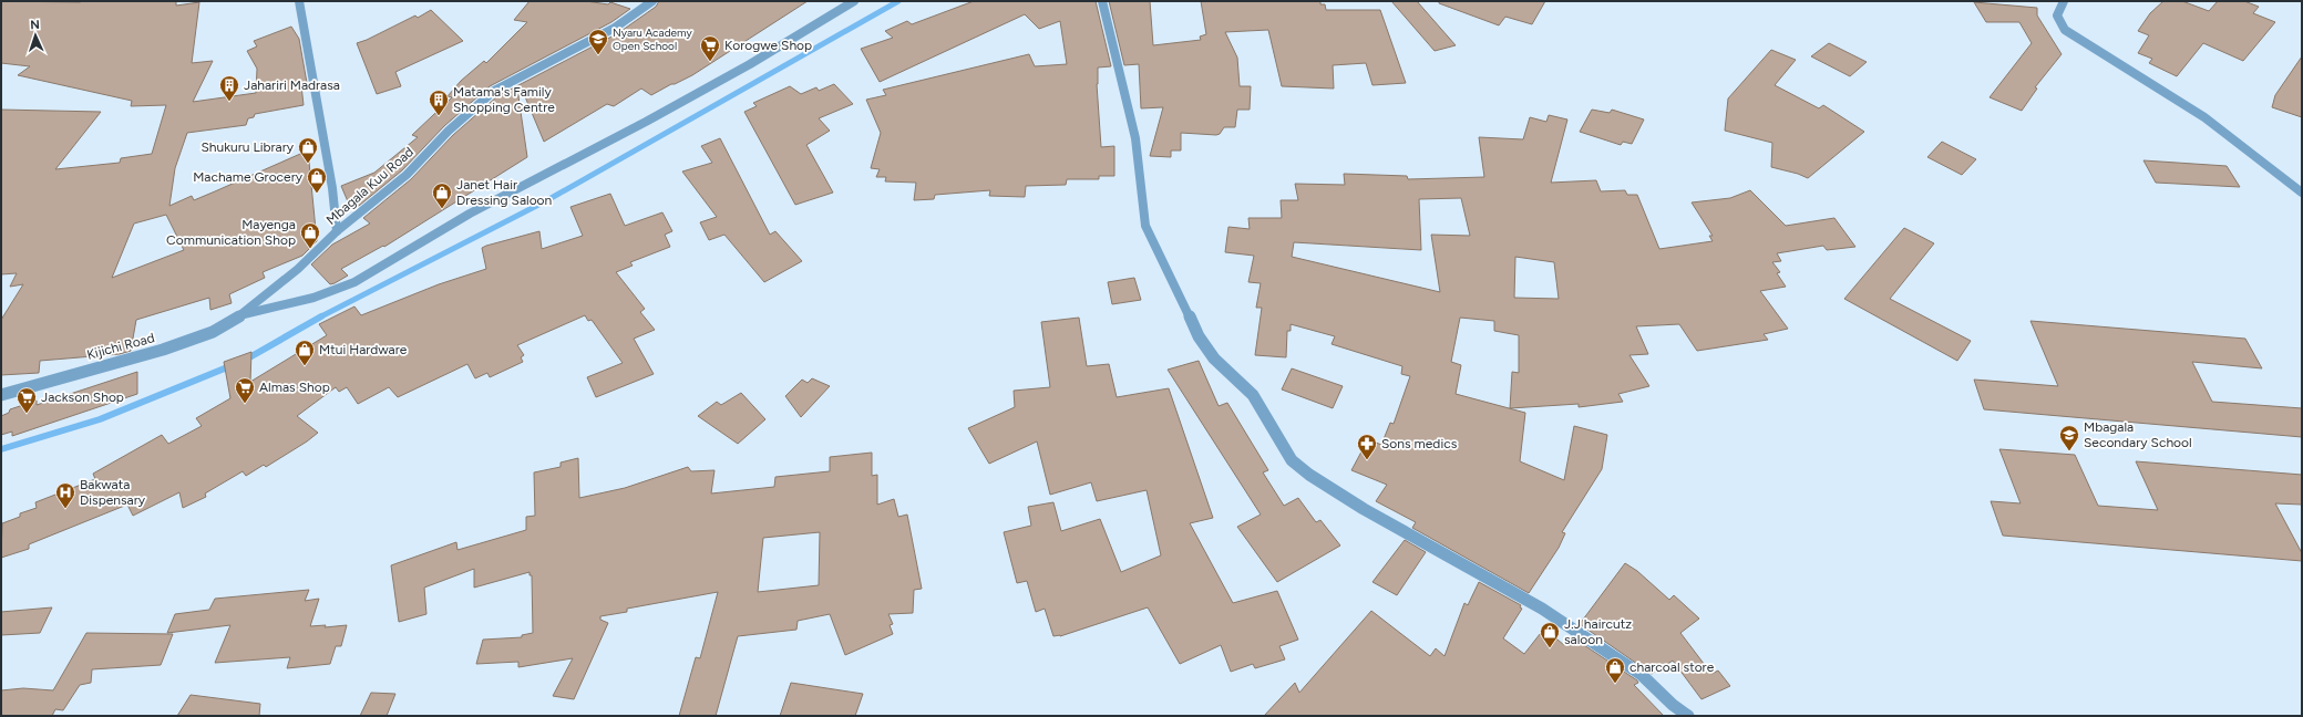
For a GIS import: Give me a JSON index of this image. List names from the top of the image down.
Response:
{
  "streets": {
    "street": ["Mbagala Kuu Road", "Kijichi Road"]
  },
  "crossings": [
    ["Mbagala Kuu Road", "Kijichi Road"]
  ],
  "places": {
    "school or university": ["Nyaru Academy Open School", "Mbagala Secondary School"],
    "supermarket": ["Korogwe Shop", "Almas Shop", "Jackson Shop"],
    "building": ["Jahariri Madrasa", "Matama's Family Shopping Centre"],
    "shop": [
      "Shukuru Library",
      "Machame Grocery",
      "Janet Hair Dressing Saloon",
      "Mayenga Communication Shop",
      "Mtui Hardware",
      "J.J haircutz saloon",
      "charcoal store"
    ],
    "pharmacy": ["Sons medics"],
    "hospital": ["Bakwata Dispensary"]
  },
  "north": "top"
}
